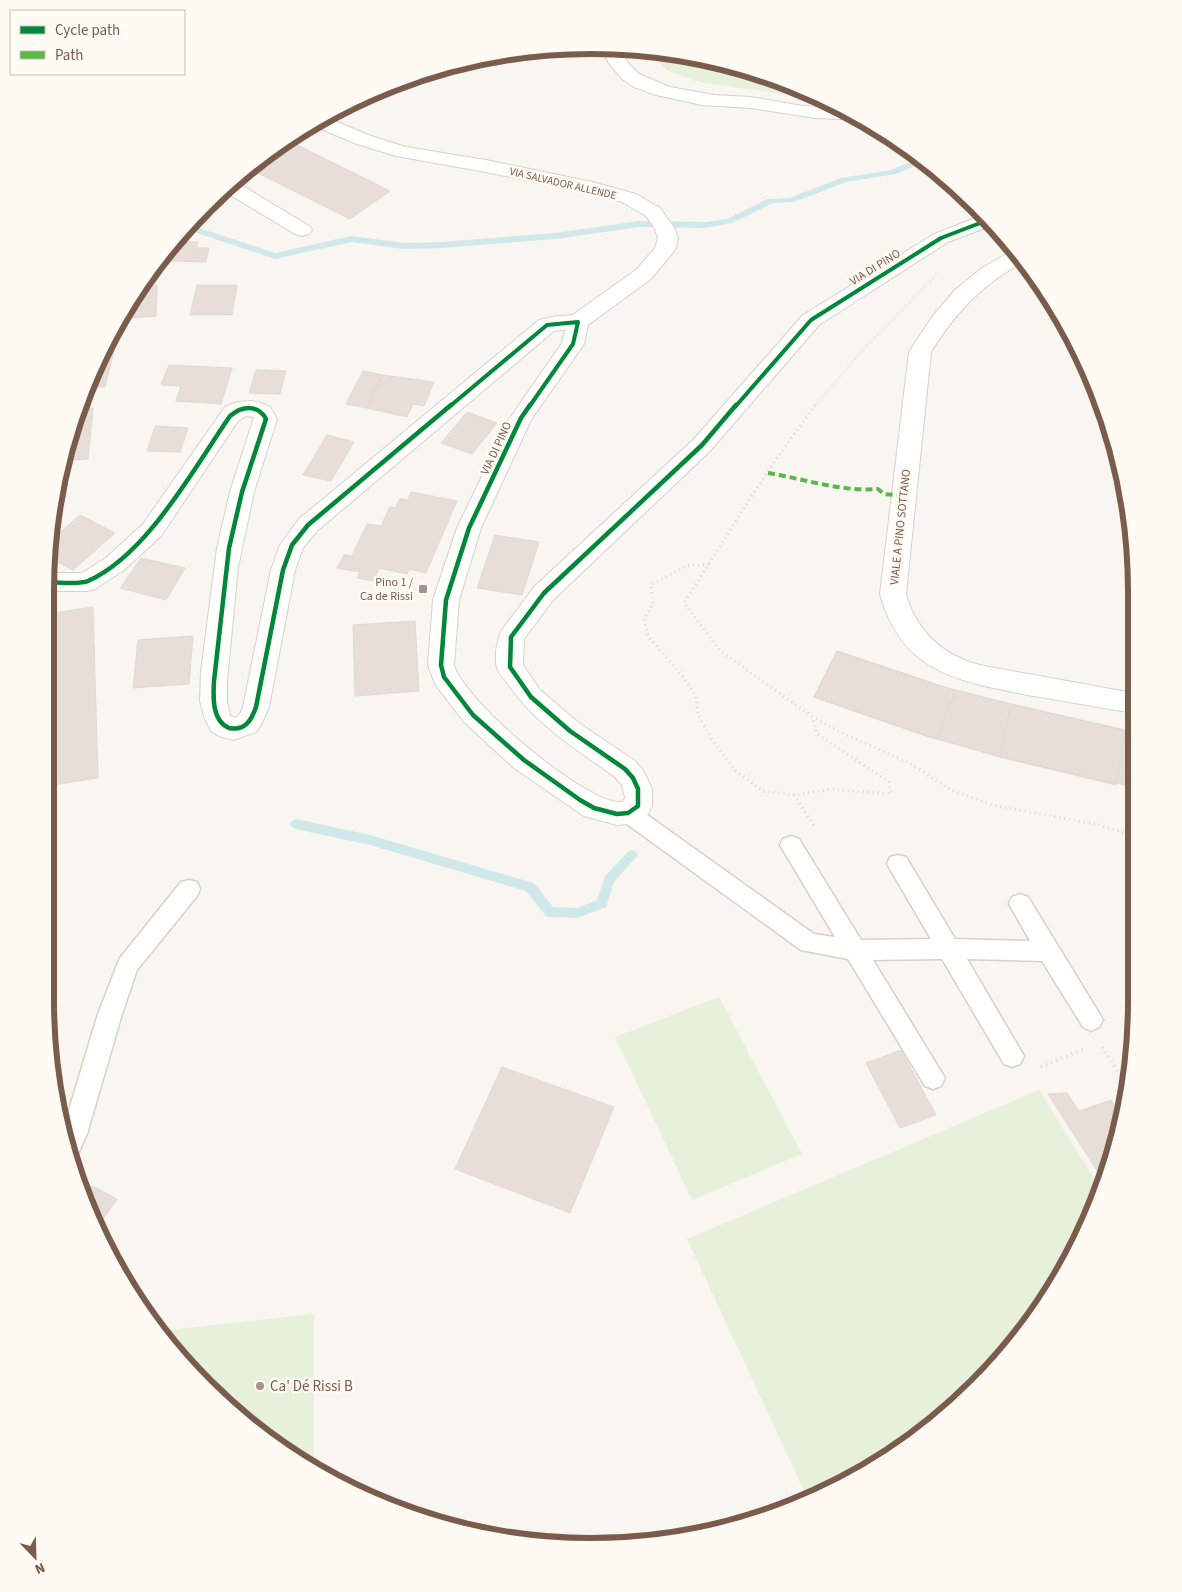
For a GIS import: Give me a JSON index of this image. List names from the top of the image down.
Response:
{
  "streets": {
    "street": ["VIA SALVADOR ALLENDE", "VIA DI PINO", "VIALE A PINO SOTTANO"]
  },
  "crossings": [
    ["VIA SALVADOR ALLENDE", "VIA DI PINO"]
  ],
  "places": {
    "transit": ["Pino 1 / Ca de Rissi"],
    "other": ["Ca' Dé Rissi B"]
  },
  "legend": ["Cycle path", "Path"],
  "north": "bottom right"
}
